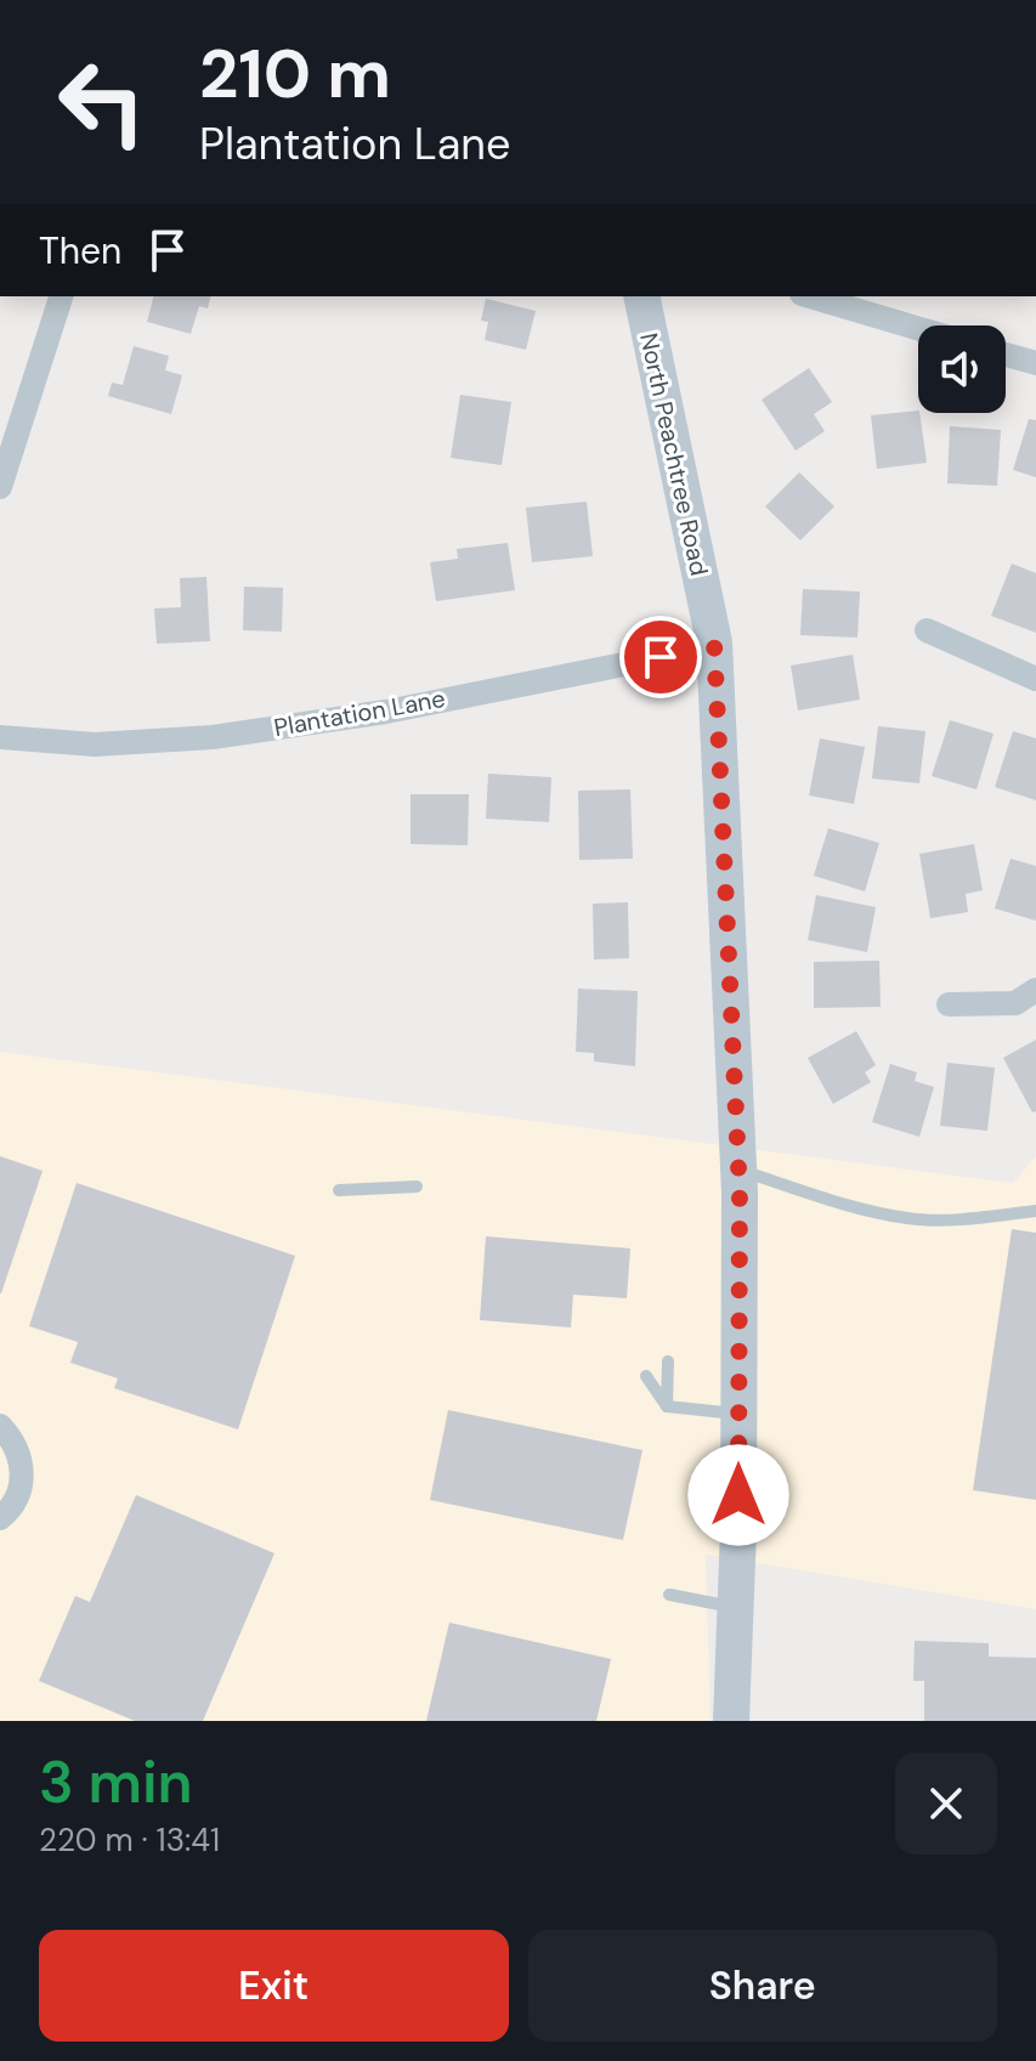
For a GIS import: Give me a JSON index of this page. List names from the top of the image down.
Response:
{
  "streets": {
    "street": ["North Peachtree Road", "Plantation Lane"]
  },
  "crossings": [
    ["North Peachtree Road", "Plantation Lane"]
  ],
  "page": {
    "turn": ["210 m", "Plantation Lane"],
    "then": "Then",
    "heading": ["3 min", "220 m · 13:41"],
    "buttons": ["Exit", "Share"]
  }
}
